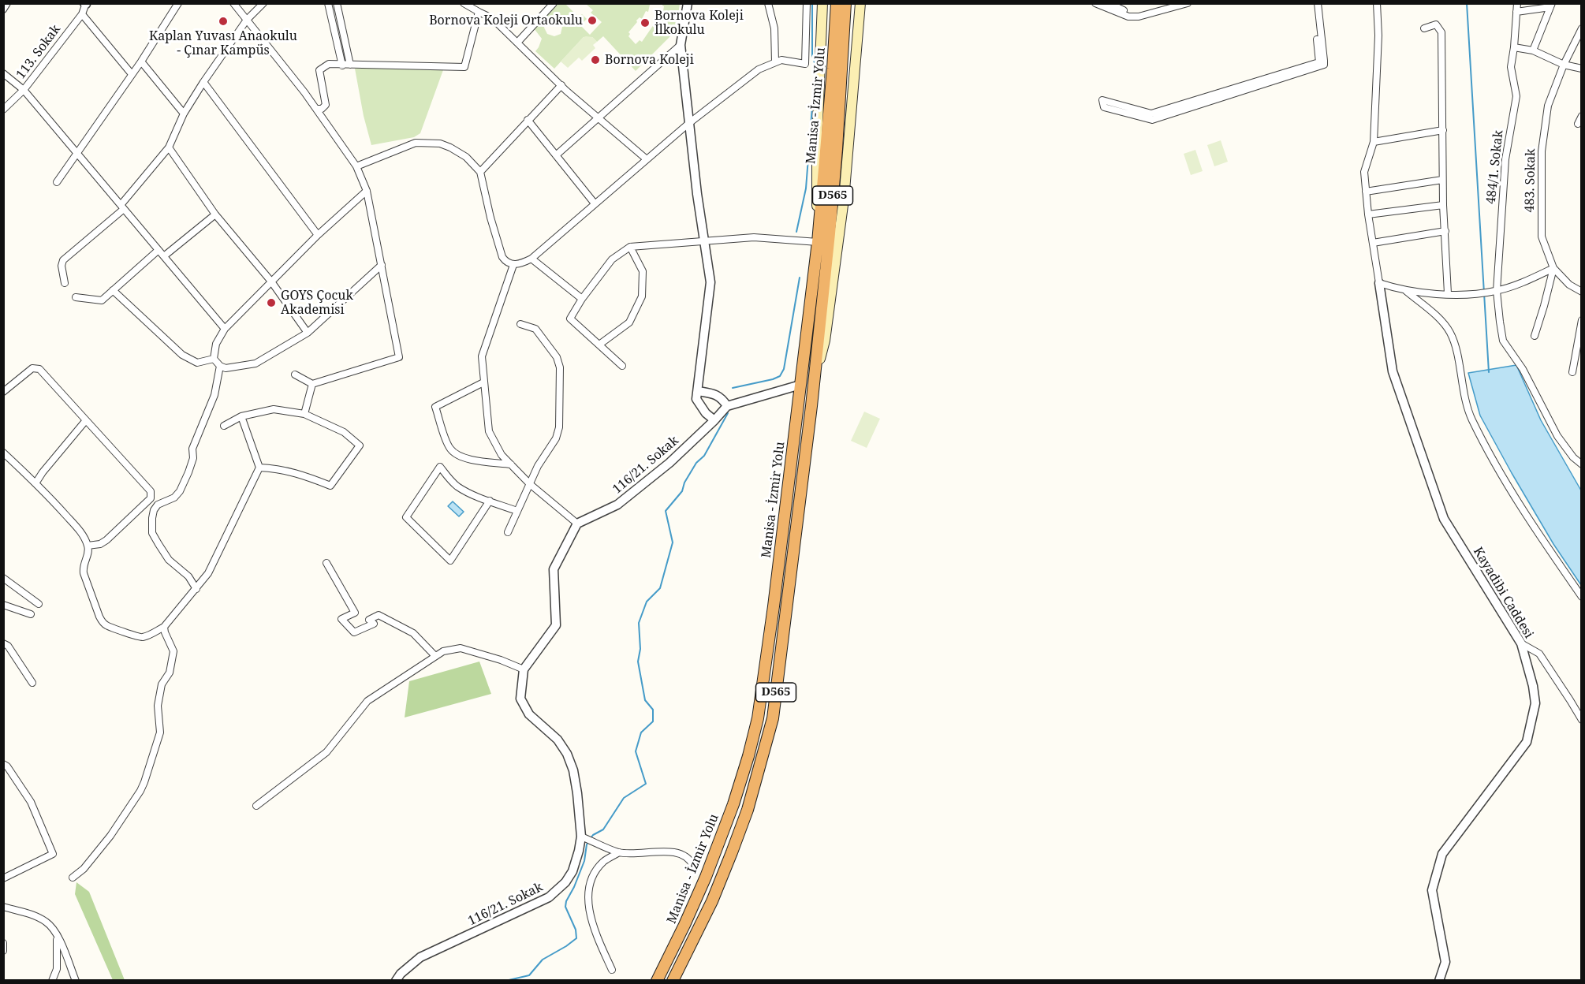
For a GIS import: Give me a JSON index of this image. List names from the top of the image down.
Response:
{
  "streets": {
    "highway": ["Manisa - İzmir Yolu", "D565"],
    "street": [
      "113. Sokak",
      "484/1. Sokak",
      "483. Sokak",
      "116/21. Sokak",
      "Kayadibi Caddesi"
    ]
  },
  "places": [
    "Bornova Koleji Ortaokulu",
    "Kaplan Yuvası Anaokulu - Çınar Kampüs",
    "Bornova Koleji İlkokulu",
    "Bornova Koleji",
    "GOYS Çocuk Akademisi"
  ]
}
